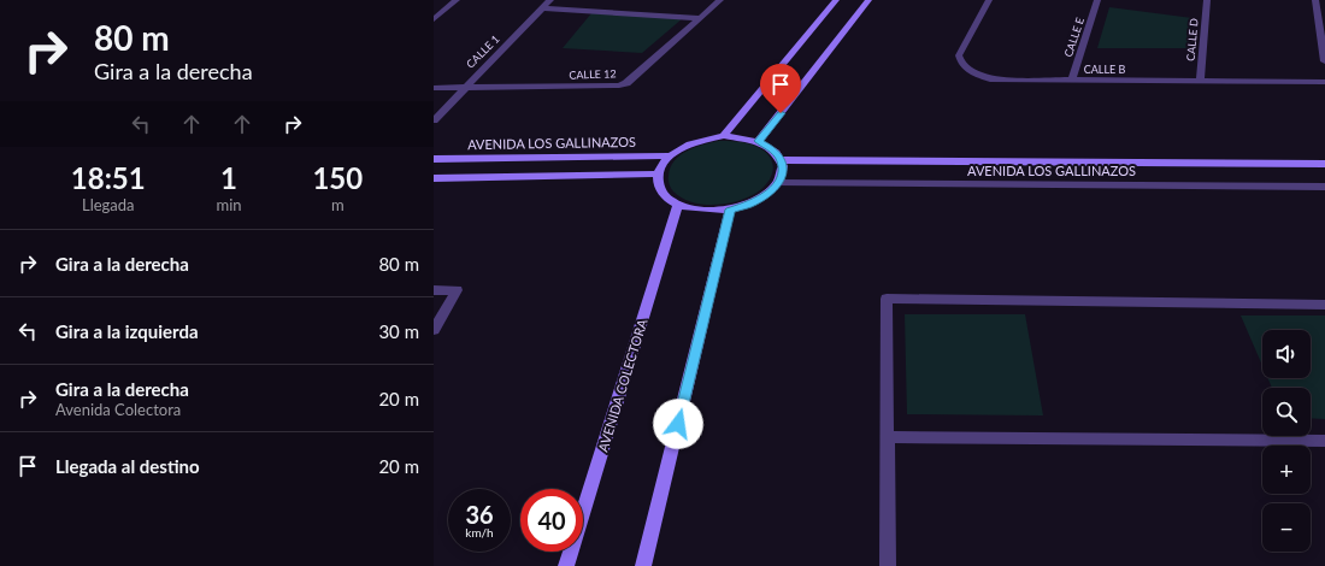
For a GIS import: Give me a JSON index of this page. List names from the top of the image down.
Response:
{
  "streets": {
    "street": [
      "CALLE E",
      "CALLE D",
      "CALLE 1",
      "CALLE B",
      "CALLE 12",
      "AVENIDA LOS GALLINAZOS",
      "AVENIDA COLECTORA"
    ]
  },
  "crossings": [
    ["CALLE E", "CALLE B"],
    ["CALLE D", "CALLE B"],
    ["CALLE 1", "CALLE 12"],
    ["AVENIDA LOS GALLINAZOS", "AVENIDA COLECTORA"]
  ],
  "page": {
    "turn": ["80 m", "Gira a la derecha"],
    "eta": [
      "18:51",
      "Llegada",
      "1",
      "min",
      "150",
      "m"
    ],
    "list": [
      {
        "name": "Gira a la derecha",
        "value": "80 m"
      },
      {
        "name": "Gira a la izquierda",
        "value": "30 m"
      },
      {
        "name": "Gira a la derecha",
        "note": "Avenida Colectora",
        "value": "20 m"
      },
      {
        "name": "Llegada al destino",
        "value": "20 m"
      }
    ],
    "map_buttons": ["+", "−"],
    "speed": "36 km/h",
    "limit": "40"
  }
}
